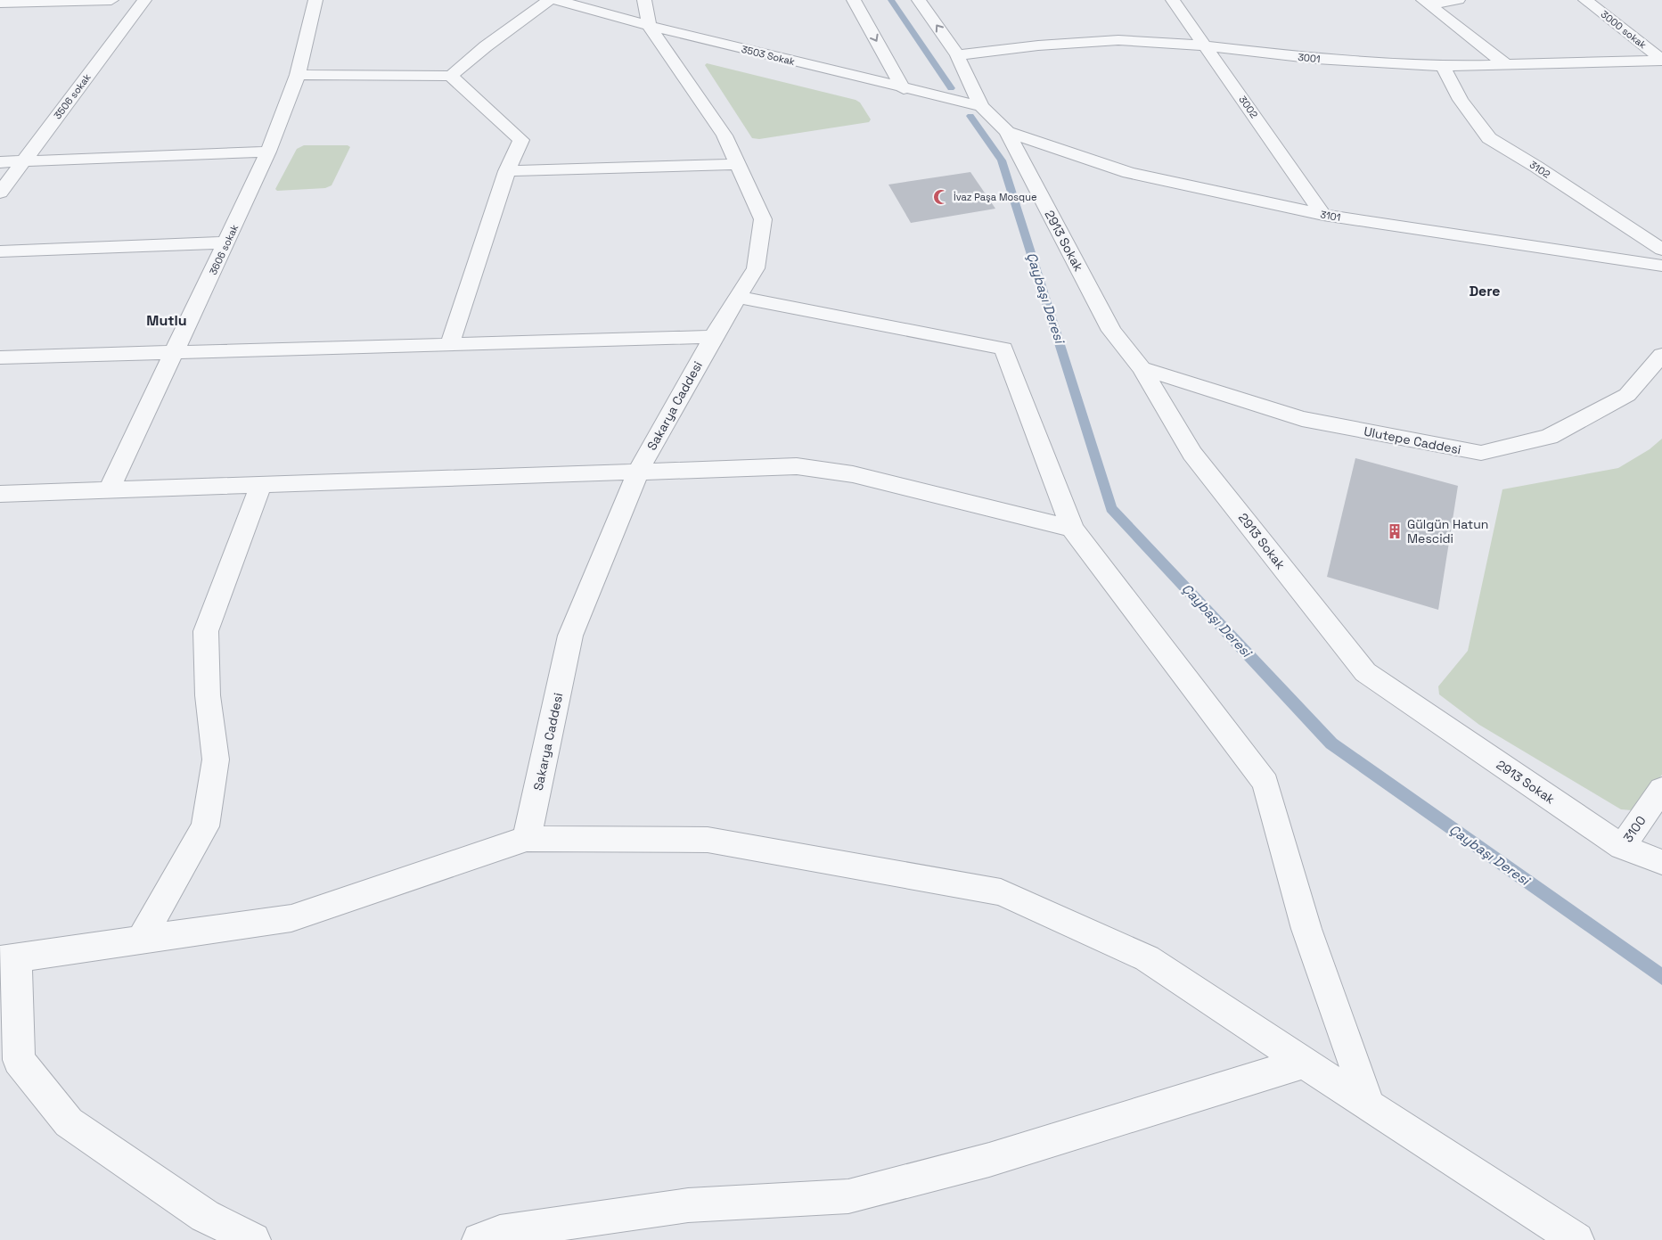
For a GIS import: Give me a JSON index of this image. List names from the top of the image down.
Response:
{
  "streets": {
    "street": [
      "3000 sokak",
      "3503 Sokak",
      "3001",
      "3506 sokak",
      "3002",
      "3102",
      "3101",
      "2913 Sokak",
      "3606 sokak",
      "Sakarya Caddesi",
      "Ulutepe Caddesi",
      "3100"
    ]
  },
  "crossings": [
    ["3000 sokak", "3001"],
    ["3503 Sokak", "2913 Sokak"],
    ["3503 Sokak", "Sakarya Caddesi"],
    ["3001", "3002"],
    ["3001", "3102"],
    ["3002", "3101"],
    ["3101", "2913 Sokak"],
    ["2913 Sokak", "Ulutepe Caddesi"],
    ["2913 Sokak", "3100"]
  ],
  "districts": ["Dere", "Mutlu"],
  "water": ["Çaybaşı Deresi"],
  "places": {
    "mosque": ["İvaz Paşa Mosque"],
    "building": ["Gülgün Hatun Mescidi"]
  }
}
